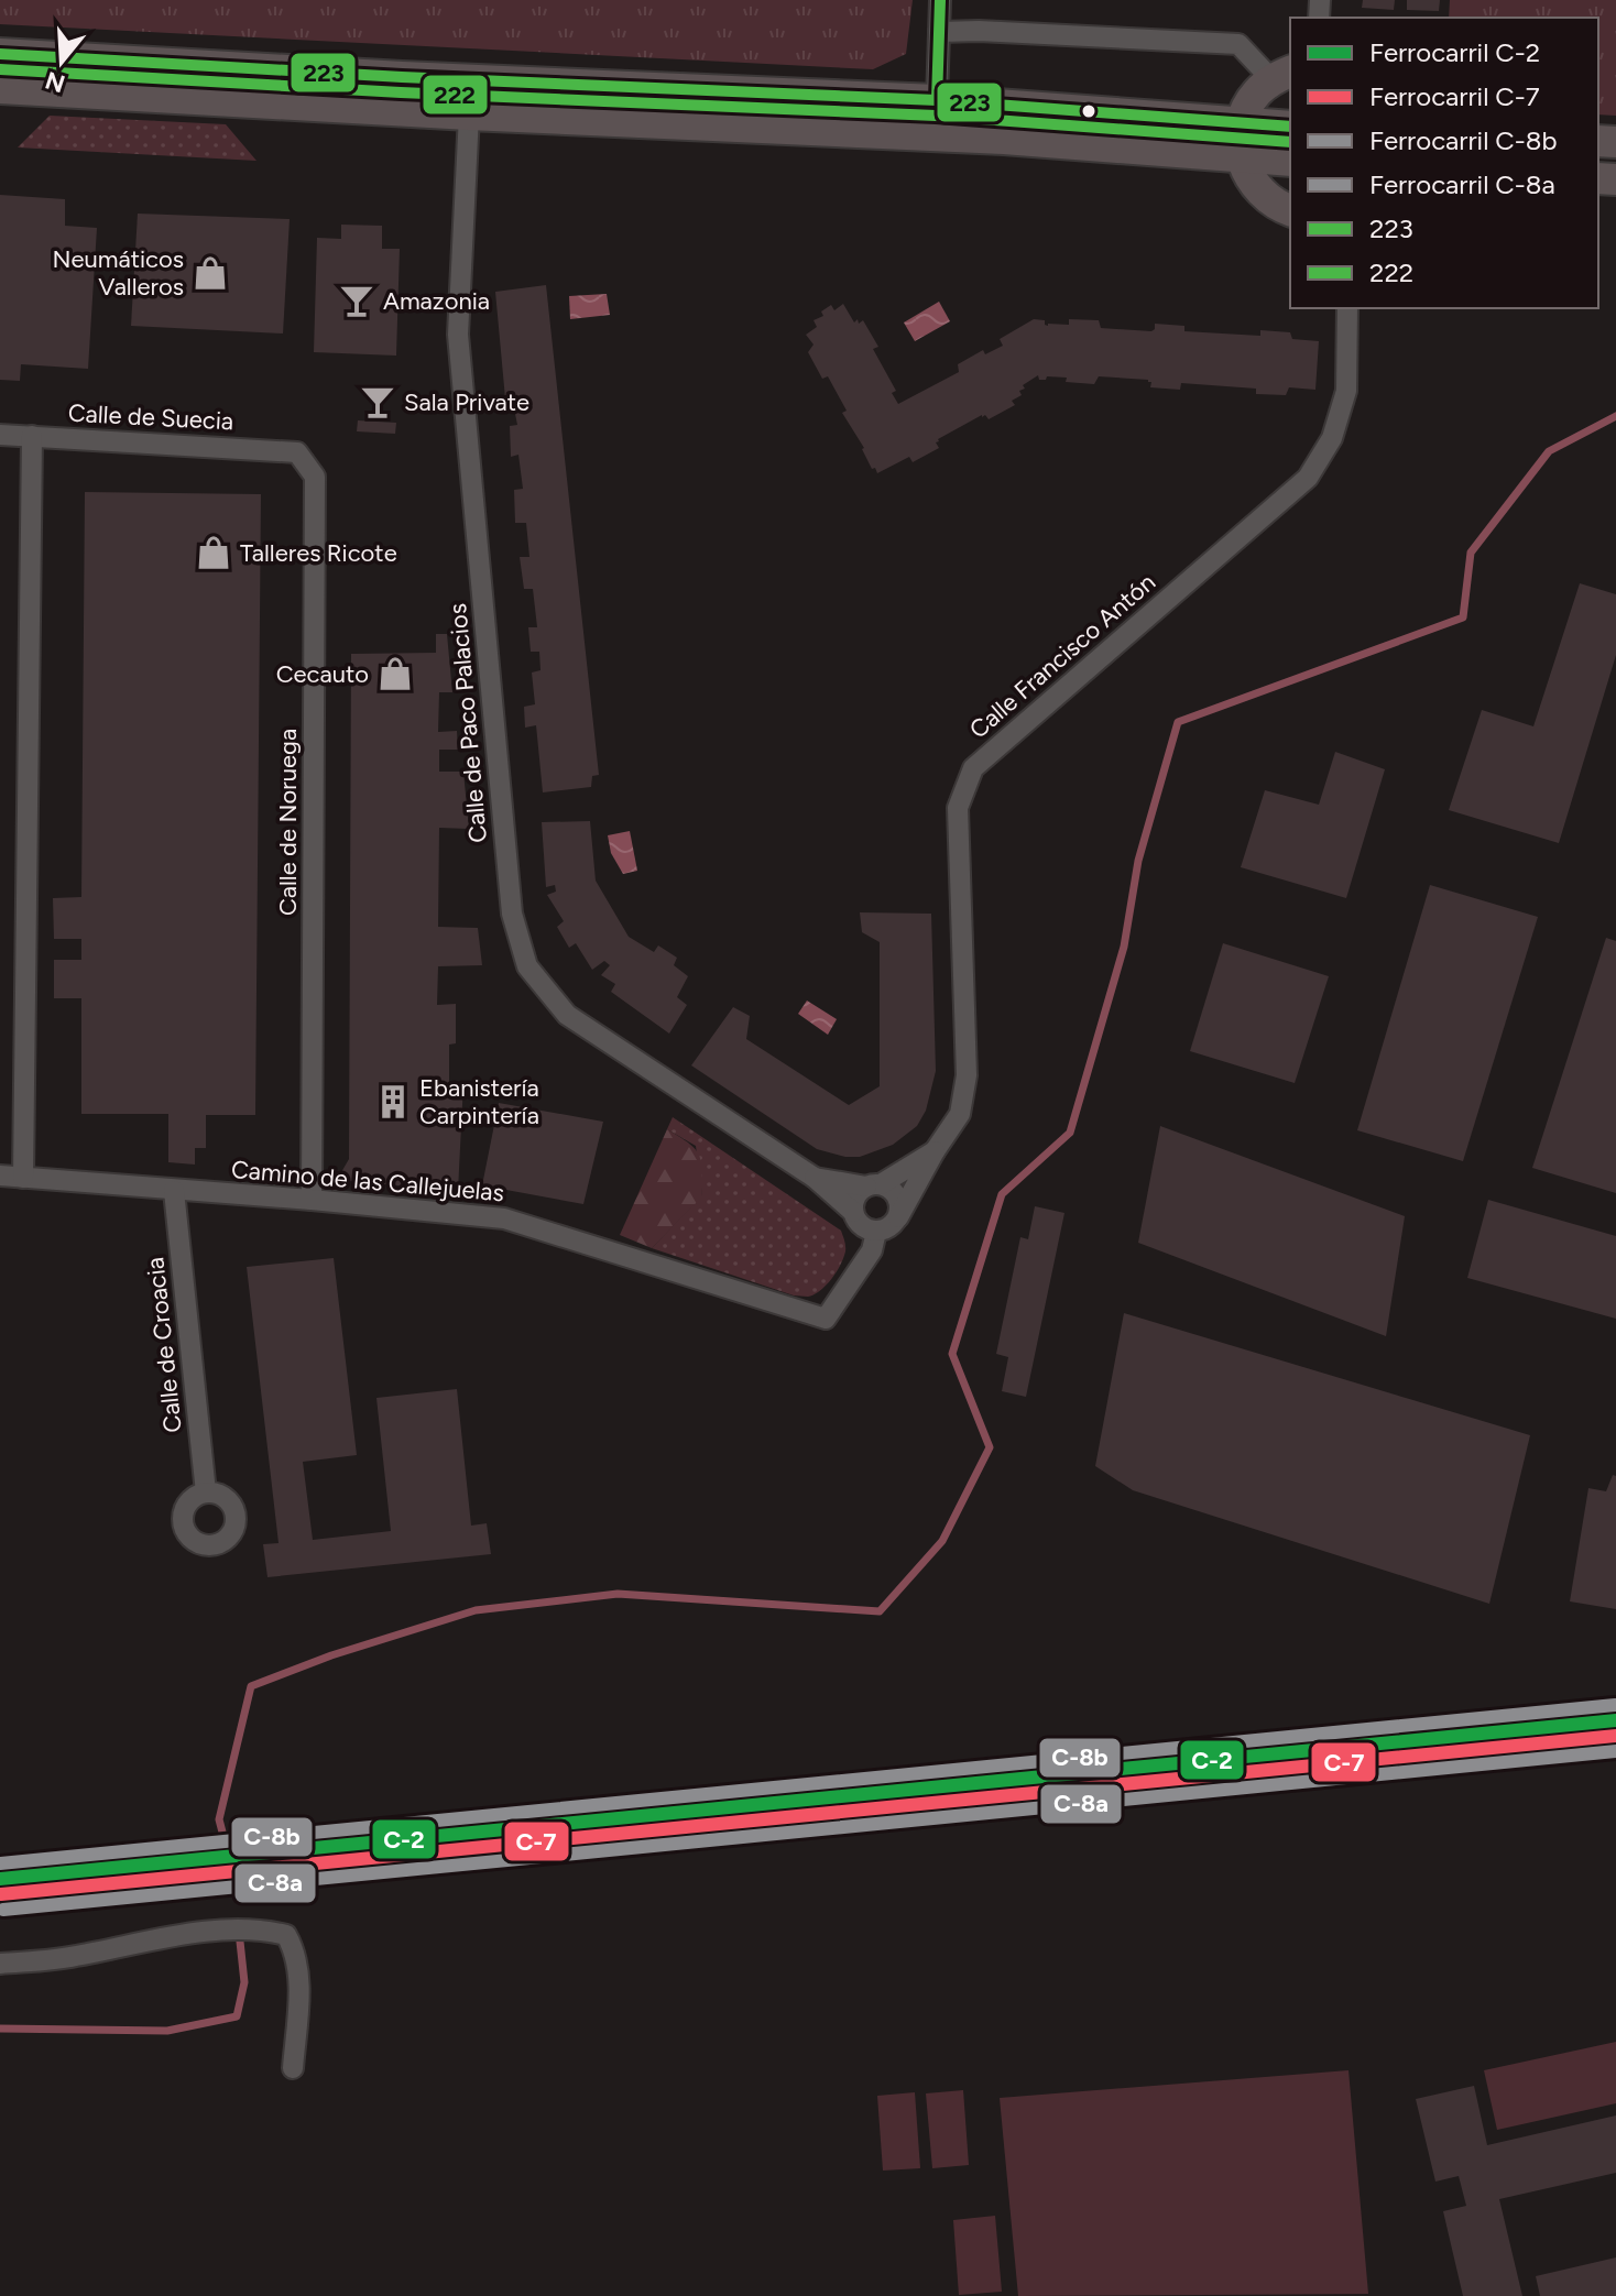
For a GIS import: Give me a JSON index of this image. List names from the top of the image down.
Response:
{
  "streets": {
    "street": [
      "Calle de Suecia",
      "Calle Francisco Antón",
      "Calle de Paco Palacios",
      "Calle de Noruega",
      "Camino de las Callejuelas",
      "Calle de Croacia"
    ]
  },
  "crossings": [
    ["Calle de Suecia", "Calle de Noruega"],
    ["Calle Francisco Antón", "Calle de Paco Palacios"],
    ["Calle Francisco Antón", "Camino de las Callejuelas"],
    ["Calle de Paco Palacios", "Camino de las Callejuelas"],
    ["Calle de Noruega", "Camino de las Callejuelas"],
    ["Camino de las Callejuelas", "Calle de Croacia"]
  ],
  "places": {
    "shop": ["Neumáticos Valleros", "Talleres Ricote", "Cecauto"],
    "bar": ["Amazonia", "Sala Private"],
    "building": ["Ebanistería Carpintería"]
  },
  "lines": [
    "transit line 223",
    "transit line 222",
    "rail line C-8b",
    "rail line C-2",
    "rail line C-7",
    "rail line C-8a"
  ],
  "legend": [
    "Ferrocarril C-2",
    "Ferrocarril C-7",
    "Ferrocarril C-8b",
    "Ferrocarril C-8a",
    "223",
    "222"
  ],
  "north": "bottom"
}
